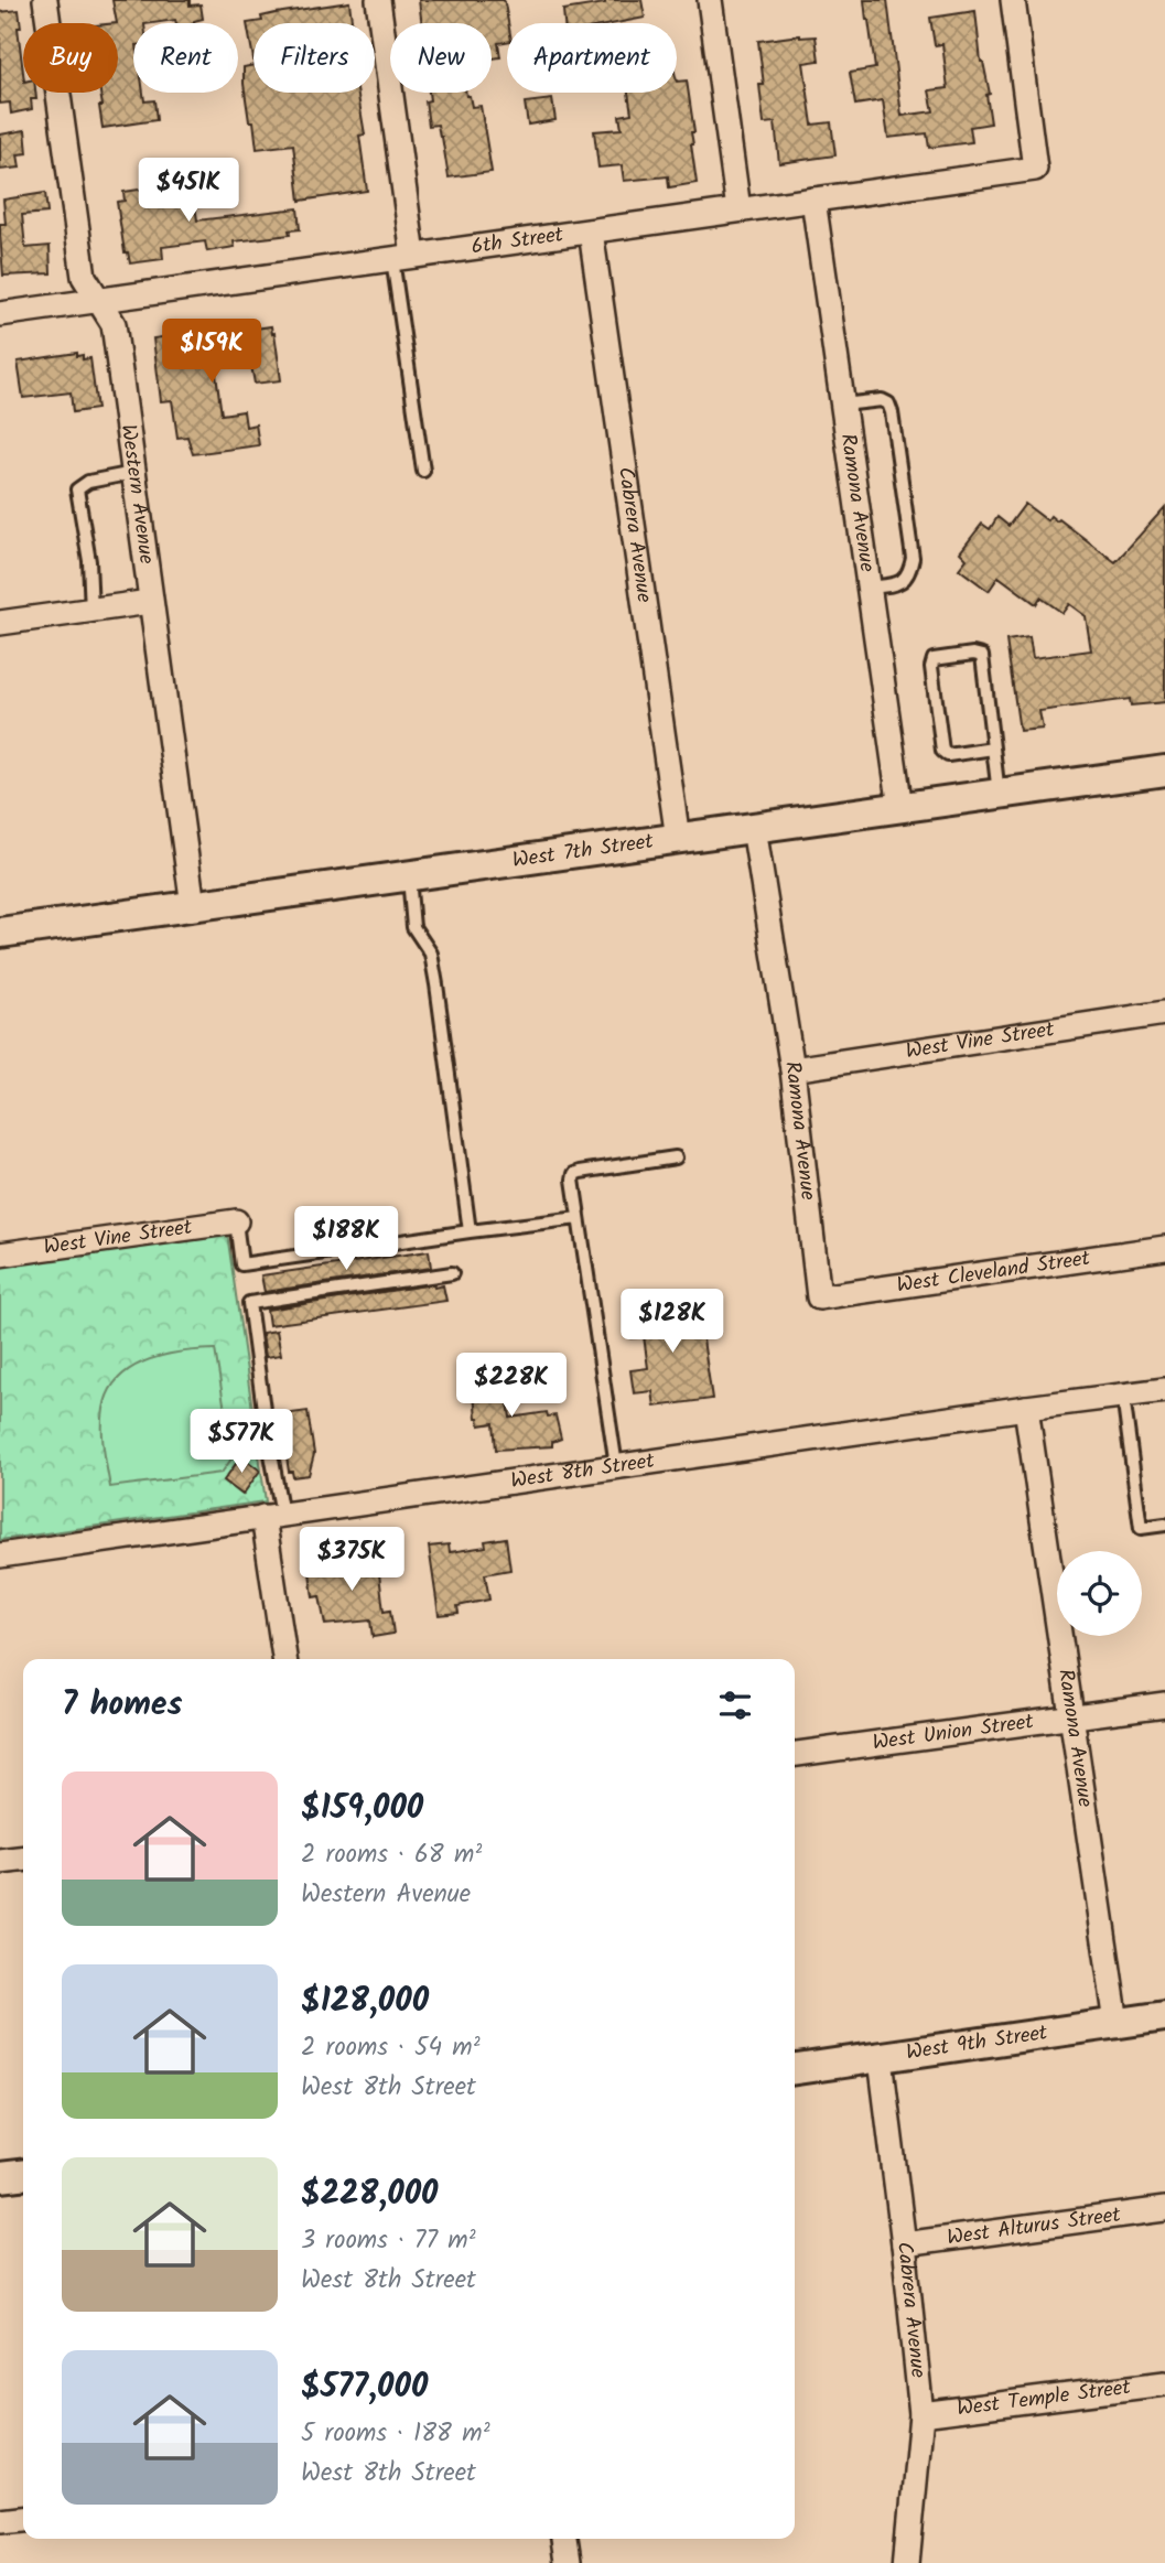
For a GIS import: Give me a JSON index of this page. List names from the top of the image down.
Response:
{
  "streets": {
    "street": [
      "6th Street",
      "Western Avenue",
      "Ramona Avenue",
      "Cabrera Avenue",
      "West 7th Street",
      "West Vine Street",
      "West Cleveland Street",
      "West 8th Street",
      "West Union Street",
      "West 9th Street",
      "West Alturus Street",
      "West Temple Street"
    ]
  },
  "crossings": [
    ["6th Street", "Western Avenue"],
    ["6th Street", "Ramona Avenue"],
    ["6th Street", "Cabrera Avenue"],
    ["Western Avenue", "West 7th Street"],
    ["Ramona Avenue", "West 7th Street"],
    ["Ramona Avenue", "West Vine Street"],
    ["Ramona Avenue", "West Cleveland Street"],
    ["Ramona Avenue", "West 8th Street"],
    ["Ramona Avenue", "West Union Street"],
    ["Ramona Avenue", "West 9th Street"],
    ["Cabrera Avenue", "West 7th Street"],
    ["Cabrera Avenue", "West 9th Street"],
    ["Cabrera Avenue", "West Alturus Street"],
    ["Cabrera Avenue", "West Temple Street"]
  ],
  "page": {
    "chip": [
      "Buy",
      "Rent",
      "Filters",
      "New",
      "Apartment"
    ],
    "price": [
      "$451K",
      "$159K",
      "$188K",
      "$128K",
      "$228K",
      "$577K",
      "$375K"
    ],
    "heading": "7 homes",
    "list": [
      {
        "name": "$159,000",
        "note": "2 rooms · 68 m² · Western Avenue"
      },
      {
        "name": "$128,000",
        "note": "2 rooms · 54 m² · West 8th Street"
      },
      {
        "name": "$228,000",
        "note": "3 rooms · 77 m² · West 8th Street"
      },
      {
        "name": "$577,000",
        "note": "5 rooms · 188 m² · West 8th Street"
      }
    ]
  }
}
